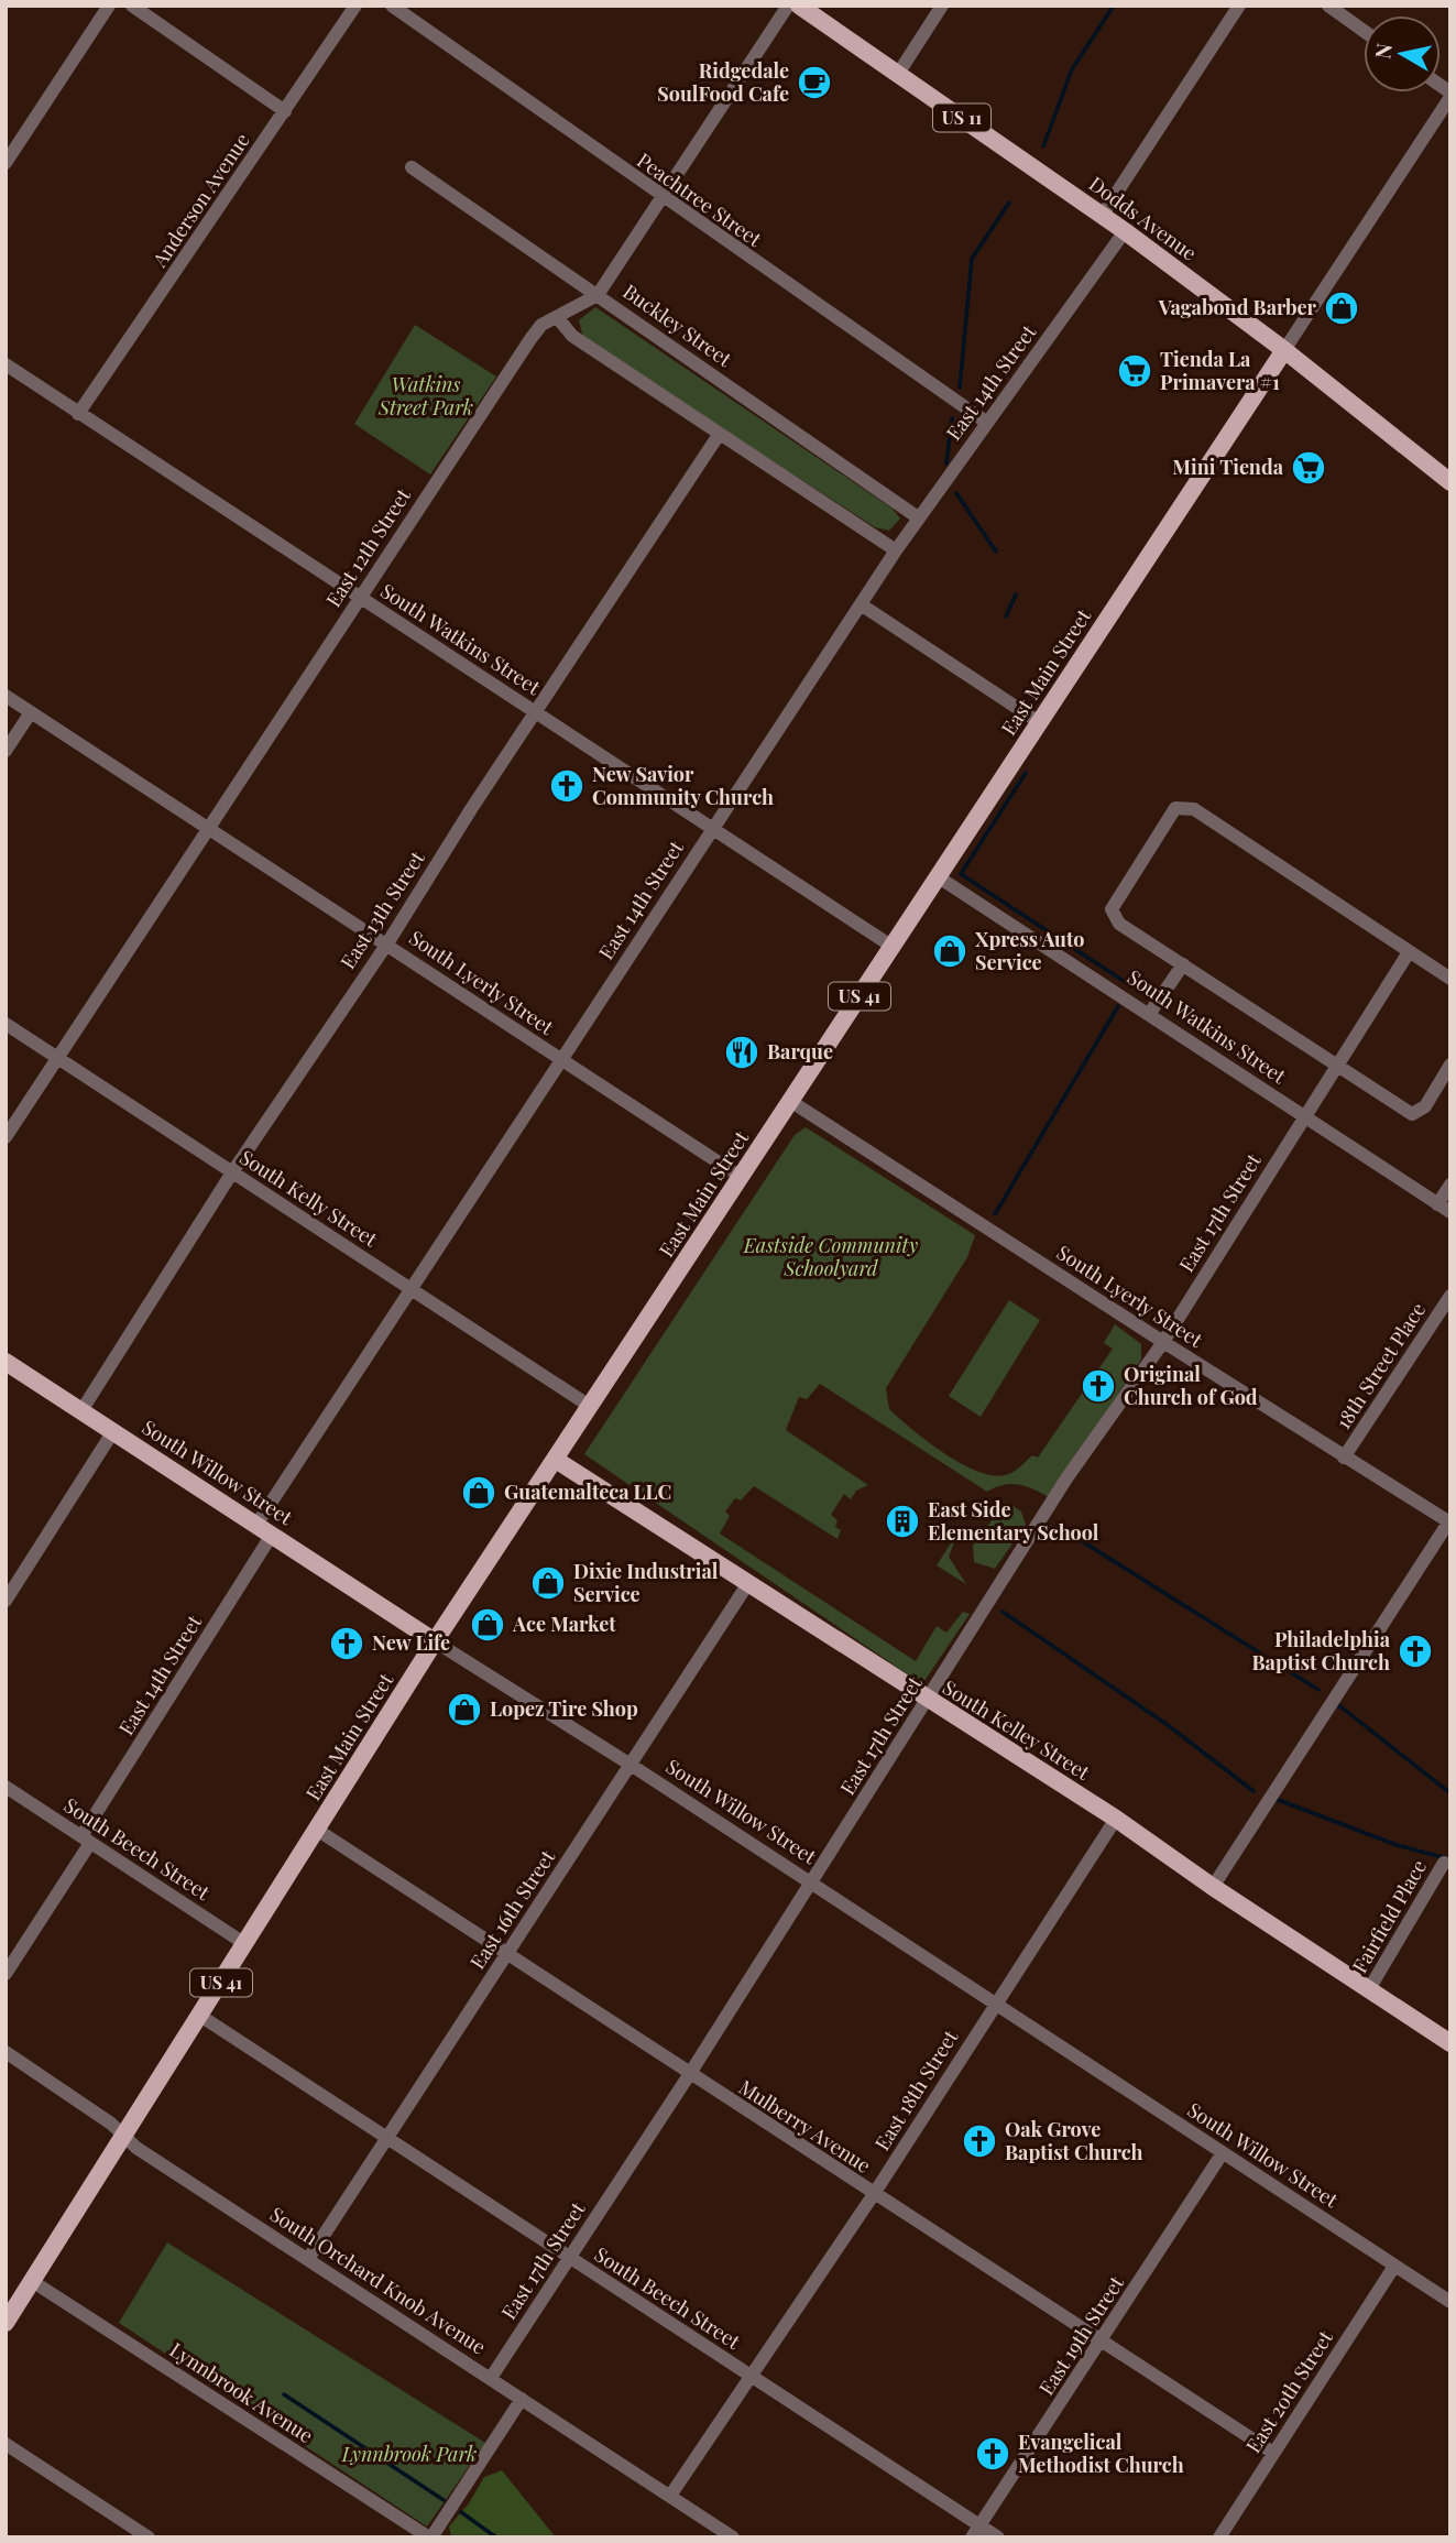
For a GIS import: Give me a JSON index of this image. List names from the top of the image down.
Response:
{
  "streets": {
    "main road": [
      "US 11",
      "Dodds Avenue",
      "East Main Street",
      "US 41",
      "South Willow Street",
      "South Kelley Street"
    ],
    "street": [
      "Anderson Avenue",
      "Peachtree Street",
      "Buckley Street",
      "East 14th Street",
      "East 12th Street",
      "South Watkins Street",
      "East 13th Street",
      "South Lyerly Street",
      "South Kelly Street",
      "East 17th Street",
      "18th Street Place",
      "South Beech Street",
      "East 16th Street",
      "Fairfield Place",
      "East 18th Street",
      "Mulberry Avenue",
      "South Orchard Knob Avenue",
      "East 19th Street",
      "East 20th Street",
      "Lynnbrook Avenue"
    ]
  },
  "crossings": [
    ["Anderson Avenue", "South Watkins Street"],
    ["Peachtree Street", "East 14th Street"],
    ["Peachtree Street", "East 12th Street"],
    ["Dodds Avenue", "East 14th Street"],
    ["Dodds Avenue", "East Main Street"],
    ["Buckley Street", "East 14th Street"],
    ["Buckley Street", "East 12th Street"],
    ["East 14th Street", "South Watkins Street"],
    ["East 14th Street", "South Lyerly Street"],
    ["East 14th Street", "South Kelly Street"],
    ["East 14th Street", "South Willow Street"],
    ["East 14th Street", "South Beech Street"],
    ["East 12th Street", "South Watkins Street"],
    ["East 12th Street", "South Lyerly Street"],
    ["East 12th Street", "South Kelly Street"],
    ["South Watkins Street", "East Main Street"],
    ["South Watkins Street", "East 13th Street"],
    ["South Watkins Street", "East 17th Street"],
    ["East Main Street", "South Lyerly Street"],
    ["East Main Street", "South Kelly Street"],
    ["East Main Street", "South Willow Street"],
    ["East Main Street", "South Kelley Street"],
    ["East Main Street", "South Beech Street"],
    ["East Main Street", "Mulberry Avenue"],
    ["East Main Street", "South Orchard Knob Avenue"],
    ["East Main Street", "Lynnbrook Avenue"],
    ["East 13th Street", "South Lyerly Street"],
    ["East 13th Street", "South Kelly Street"],
    ["East 13th Street", "South Willow Street"],
    ["South Lyerly Street", "East 17th Street"],
    ["South Lyerly Street", "18th Street Place"],
    ["East 17th Street", "South Willow Street"],
    ["East 17th Street", "South Kelley Street"],
    ["East 17th Street", "South Beech Street"],
    ["East 17th Street", "Mulberry Avenue"],
    ["East 17th Street", "South Orchard Knob Avenue"],
    ["South Willow Street", "East 16th Street"],
    ["South Willow Street", "East 18th Street"],
    ["South Willow Street", "East 19th Street"],
    ["South Willow Street", "East 20th Street"],
    ["South Kelley Street", "East 16th Street"],
    ["South Kelley Street", "Fairfield Place"],
    ["South Kelley Street", "East 18th Street"],
    ["South Beech Street", "East 16th Street"],
    ["South Beech Street", "East 18th Street"],
    ["South Beech Street", "East 19th Street"],
    ["East 16th Street", "Mulberry Avenue"],
    ["East 16th Street", "South Orchard Knob Avenue"],
    ["East 18th Street", "Mulberry Avenue"],
    ["East 18th Street", "South Orchard Knob Avenue"],
    ["Mulberry Avenue", "East 19th Street"],
    ["Mulberry Avenue", "East 20th Street"]
  ],
  "parks": ["Watkins Street Park", "Eastside Community Schoolyard", "Lynnbrook Park"],
  "places": {
    "cafe": ["Ridgedale SoulFood Cafe"],
    "shop": [
      "Vagabond Barber",
      "Xpress Auto Service",
      "Guatemalteca LLC",
      "Dixie Industrial Service",
      "Ace Market",
      "Lopez Tire Shop"
    ],
    "supermarket": ["Tienda La Primavera #1", "Mini Tienda"],
    "church": [
      "New Savior Community Church",
      "Original Church of God",
      "New Life",
      "Philadelphia Baptist Church",
      "Oak Grove Baptist Church",
      "Evangelical Methodist Church"
    ],
    "restaurant": ["Barque"],
    "building": ["East Side Elementary School"]
  },
  "north": "left"
}
